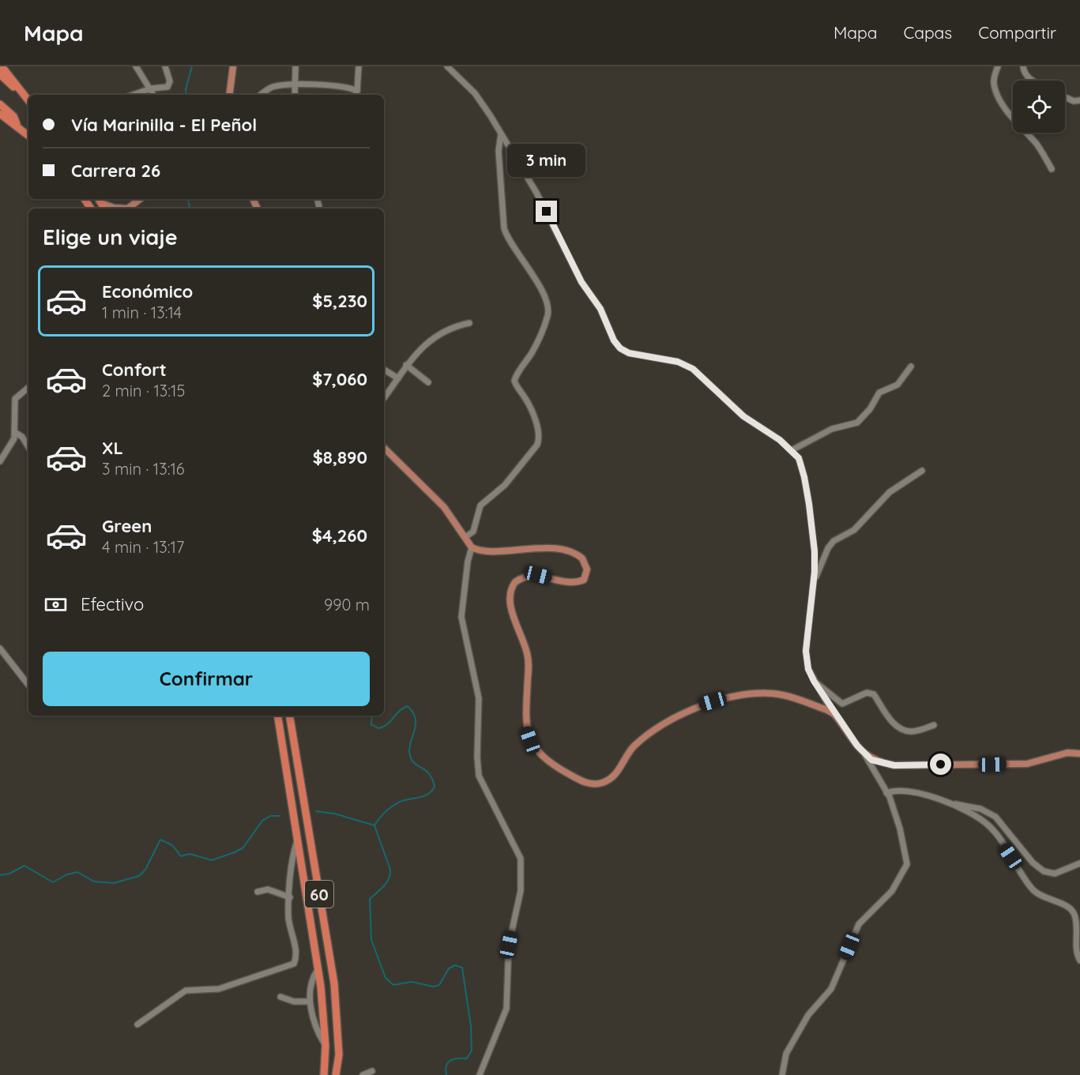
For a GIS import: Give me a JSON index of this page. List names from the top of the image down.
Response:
{
  "streets": {
    "highway": ["60"]
  },
  "page": {
    "header": "Mapa",
    "nav": ["Mapa", "Capas", "Compartir"],
    "banner": ["Vía Marinilla - El Peñol", "Carrera 26"],
    "bubble": "3 min",
    "heading": "Elige un viaje",
    "list": [
      {
        "name": "Económico",
        "note": "1 min · 13:14",
        "value": "$5,230"
      },
      {
        "name": "Confort",
        "note": "2 min · 13:15",
        "value": "$7,060"
      },
      {
        "name": "XL",
        "note": "3 min · 13:16",
        "value": "$8,890"
      },
      {
        "name": "Green",
        "note": "4 min · 13:17",
        "value": "$4,260"
      }
    ],
    "pay": ["Efectivo", "990 m"],
    "buttons": "Confirmar"
  }
}
